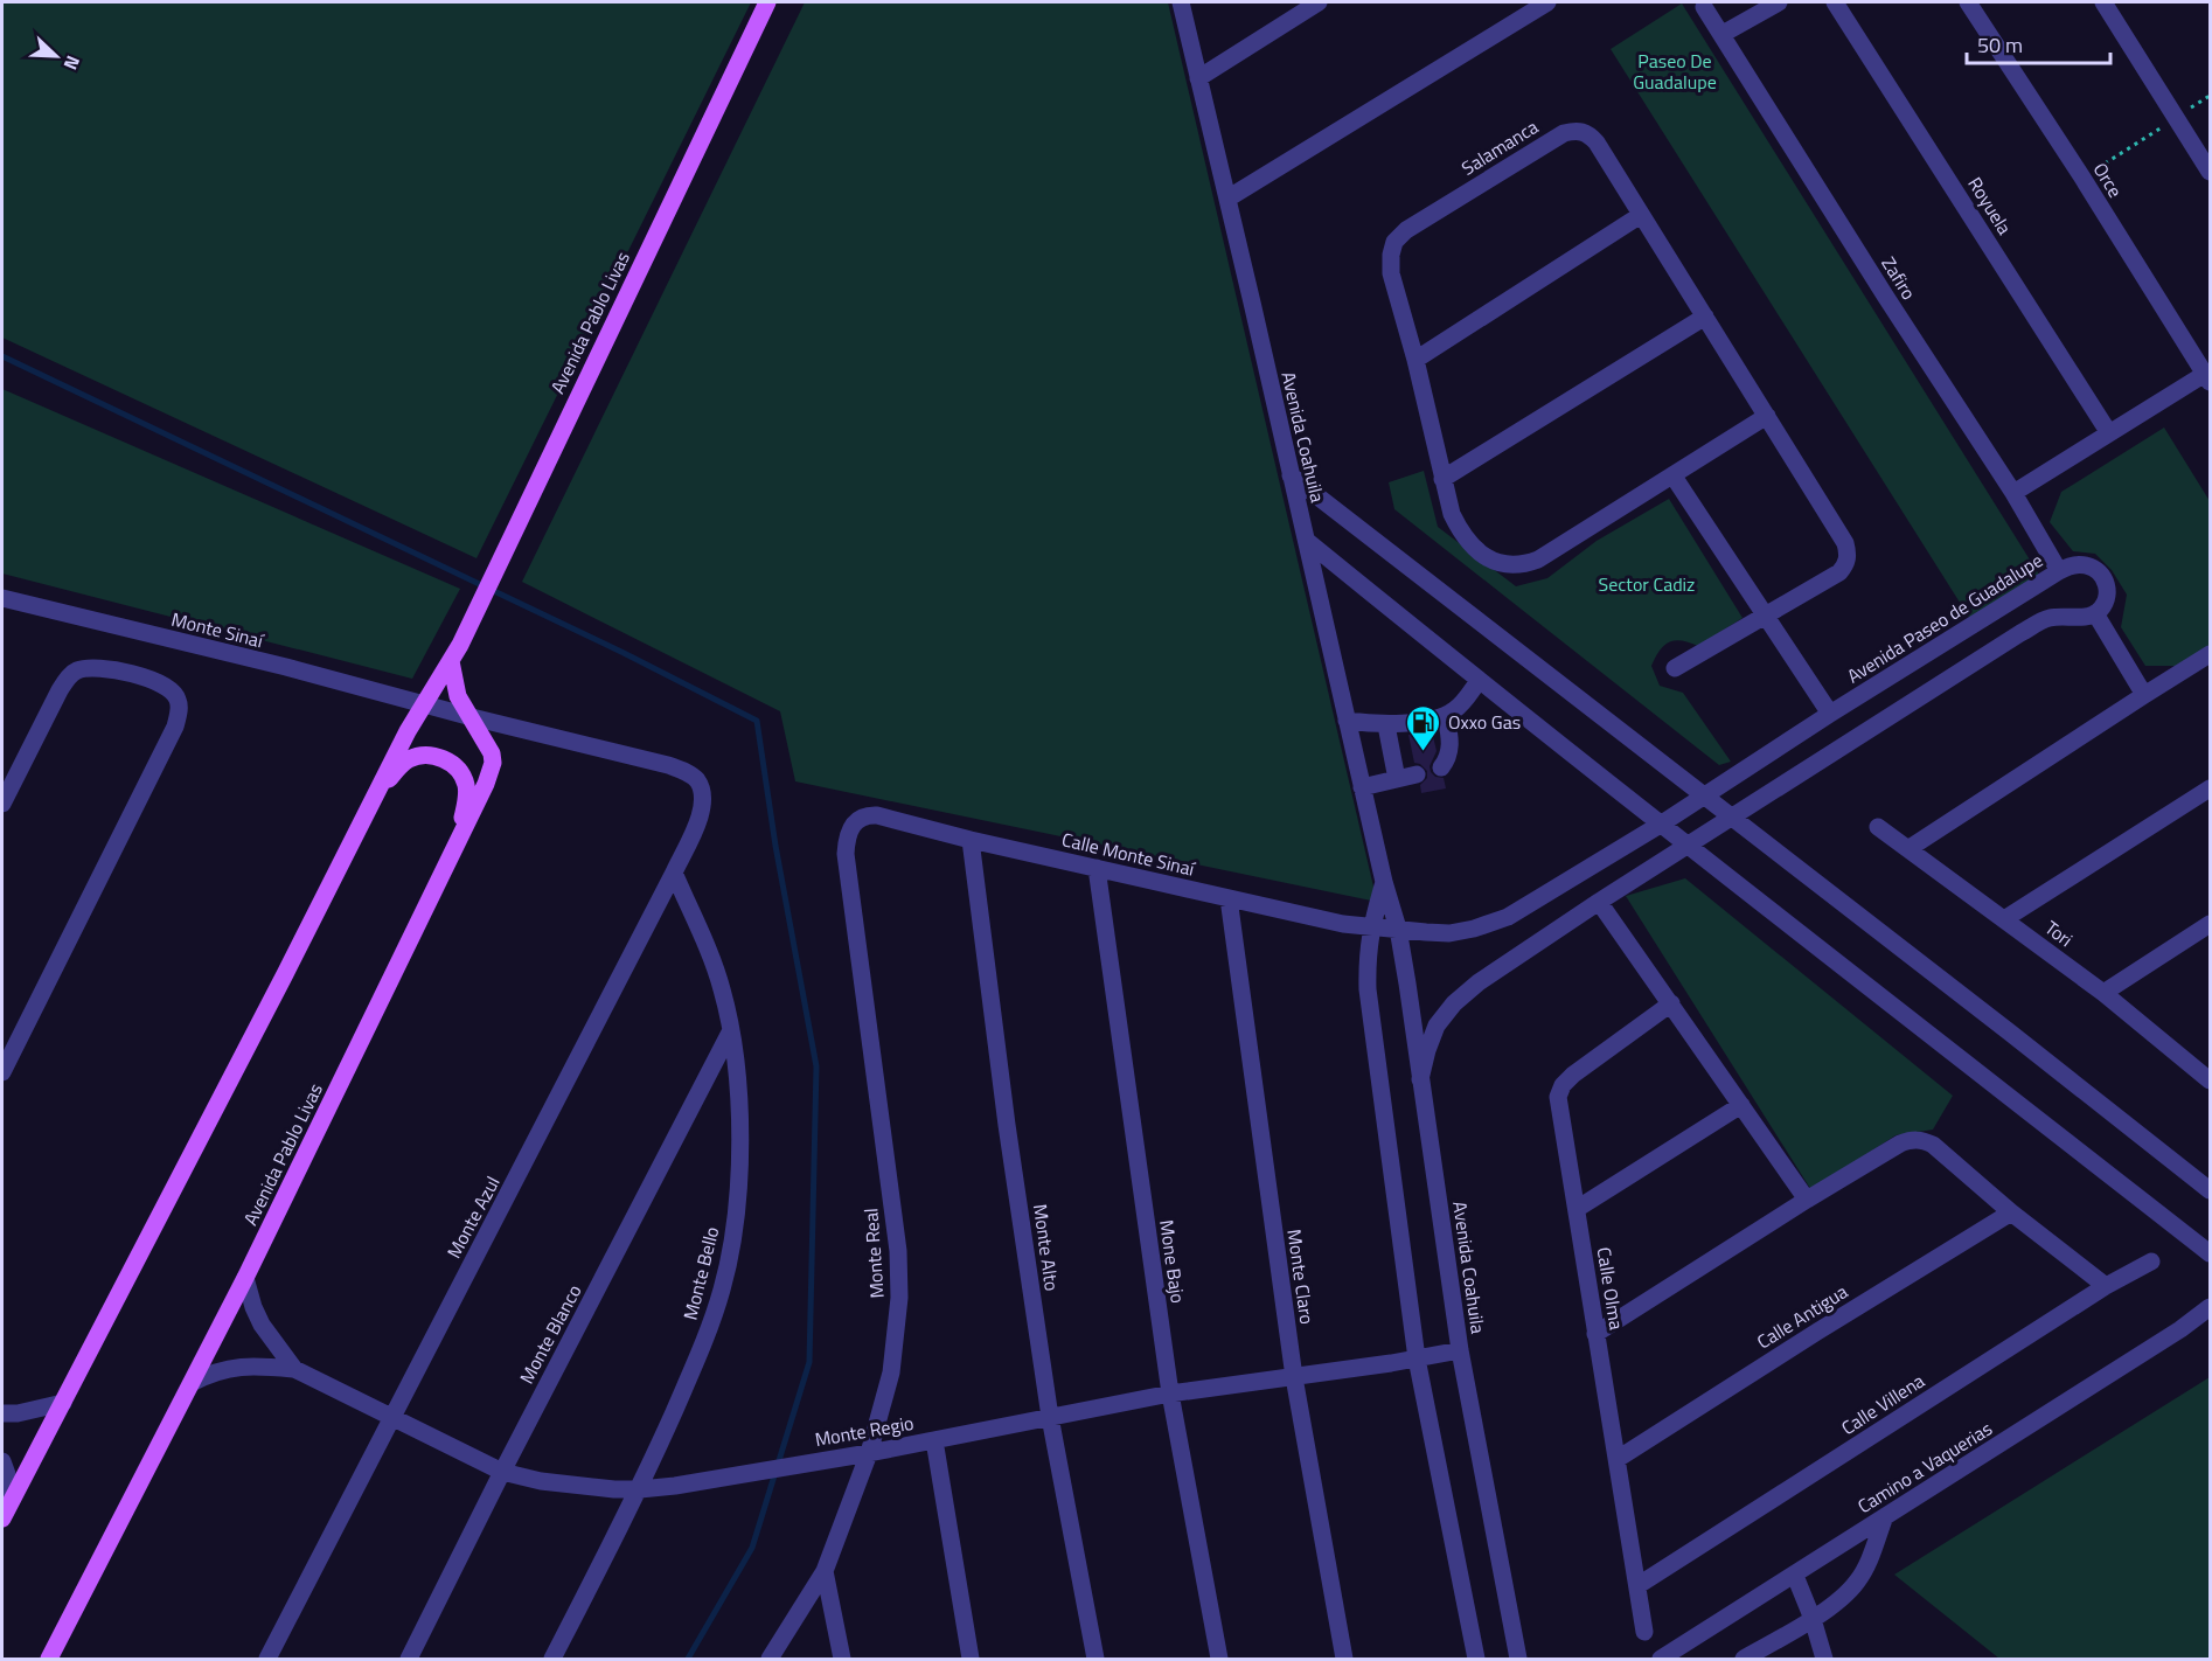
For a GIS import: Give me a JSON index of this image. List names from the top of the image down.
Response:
{
  "streets": {
    "main road": ["Avenida Pablo Livas"],
    "street": [
      "Salamanca",
      "Orce",
      "Royuela",
      "Zafiro",
      "Avenida Coahuila",
      "Avenida Paseo de Guadalupe",
      "Monte Sinaí",
      "Calle Monte Sinaí",
      "Tori",
      "Monte Azul",
      "Monte Alto",
      "Monte Real",
      "Mone Bajo",
      "Monte Bello",
      "Monte Claro",
      "Calle Olma",
      "Calle Antigua",
      "Monte Blanco",
      "Calle Villena",
      "Monte Regio",
      "Camino a Vaquerias"
    ]
  },
  "crossings": [
    ["Zafiro", "Avenida Paseo de Guadalupe"],
    ["Avenida Pablo Livas", "Monte Sinaí"],
    ["Avenida Pablo Livas", "Monte Azul"],
    ["Avenida Pablo Livas", "Monte Regio"],
    ["Avenida Coahuila", "Avenida Paseo de Guadalupe"],
    ["Avenida Coahuila", "Calle Monte Sinaí"],
    ["Avenida Coahuila", "Monte Regio"],
    ["Avenida Paseo de Guadalupe", "Calle Monte Sinaí"],
    ["Calle Monte Sinaí", "Monte Alto"],
    ["Calle Monte Sinaí", "Monte Real"],
    ["Calle Monte Sinaí", "Mone Bajo"],
    ["Calle Monte Sinaí", "Monte Claro"],
    ["Monte Azul", "Monte Bello"],
    ["Monte Azul", "Monte Regio"],
    ["Monte Alto", "Monte Regio"],
    ["Monte Real", "Monte Regio"],
    ["Mone Bajo", "Monte Regio"],
    ["Monte Bello", "Monte Blanco"],
    ["Monte Bello", "Monte Regio"],
    ["Monte Claro", "Monte Regio"],
    ["Calle Olma", "Calle Antigua"],
    ["Calle Olma", "Calle Villena"],
    ["Monte Blanco", "Monte Regio"]
  ],
  "parks": ["Paseo De Guadalupe", "Sector Cadiz"],
  "places": {
    "fuel station": ["Oxxo Gas"]
  },
  "scale_bar": "50 m",
  "north": "bottom right"
}
